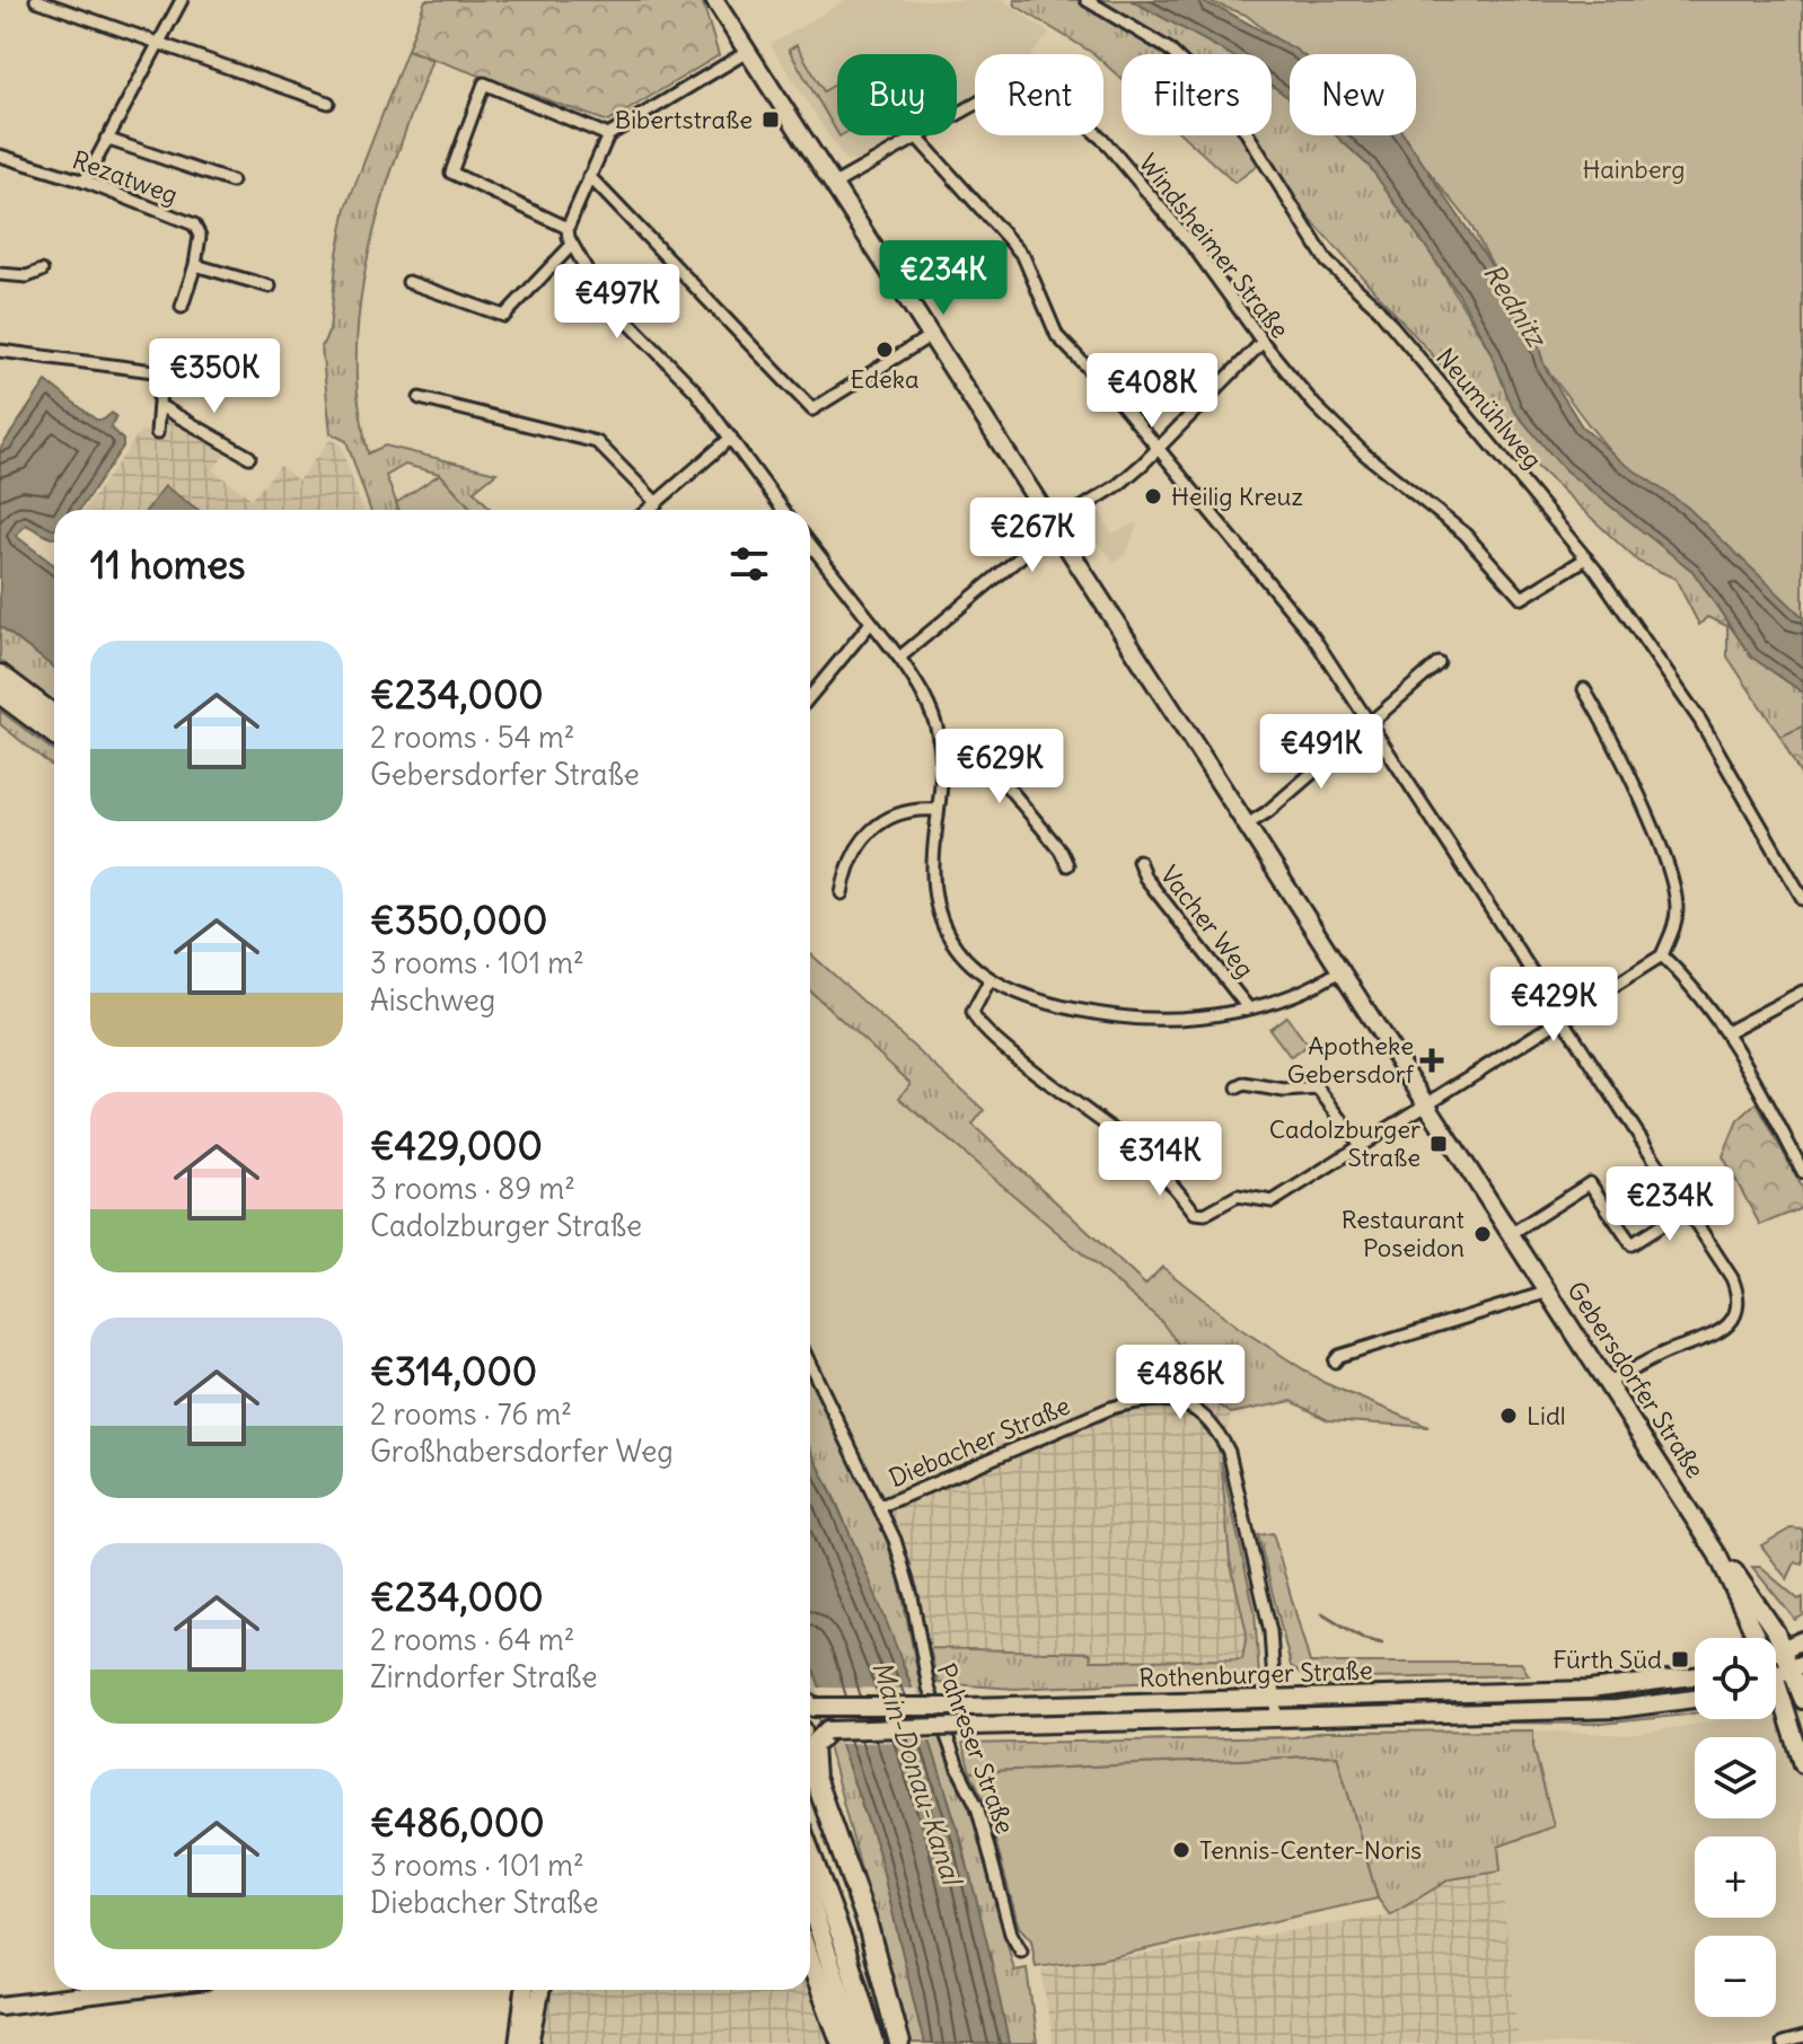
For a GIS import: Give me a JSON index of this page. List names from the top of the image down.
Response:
{
  "streets": {
    "main road": ["Gebersdorfer Straße", "Rothenburger Straße"],
    "street": [
      "Rezatweg",
      "Windsheimer Straße",
      "Neumühlweg",
      "Vacher Weg",
      "Diebacher Straße",
      "Pahreser Straße"
    ]
  },
  "crossings": [
    ["Windsheimer Straße", "Neumühlweg"],
    ["Windsheimer Straße", "Gebersdorfer Straße"],
    ["Diebacher Straße", "Rothenburger Straße"],
    ["Diebacher Straße", "Pahreser Straße"]
  ],
  "water": ["Rednitz", "Main-Donau-Kanal"],
  "parks": ["Hainberg"],
  "places": {
    "transit": ["Bibertstraße", "Cadolzburger Straße", "Fürth Süd"],
    "other": [
      "Edeka",
      "Heilig Kreuz",
      "Restaurant Poseidon",
      "Lidl",
      "Tennis-Center-Noris"
    ],
    "health": ["Apotheke Gebersdorf"]
  },
  "page": {
    "chip": [
      "Buy",
      "Rent",
      "Filters",
      "New"
    ],
    "price": [
      "€234K",
      "€497K",
      "€350K",
      "€408K",
      "€267K",
      "€491K",
      "€629K",
      "€429K",
      "€314K",
      "€234K",
      "€486K"
    ],
    "heading": "11 homes",
    "list": [
      {
        "name": "€234,000",
        "note": "2 rooms · 54 m² · Gebersdorfer Straße"
      },
      {
        "name": "€350,000",
        "note": "3 rooms · 101 m² · Aischweg"
      },
      {
        "name": "€429,000",
        "note": "3 rooms · 89 m² · Cadolzburger Straße"
      },
      {
        "name": "€314,000",
        "note": "2 rooms · 76 m² · Großhabersdorfer Weg"
      },
      {
        "name": "€234,000",
        "note": "2 rooms · 64 m² · Zirndorfer Straße"
      },
      {
        "name": "€486,000",
        "note": "3 rooms · 101 m² · Diebacher Straße"
      }
    ],
    "map_buttons": ["+", "−"]
  }
}
